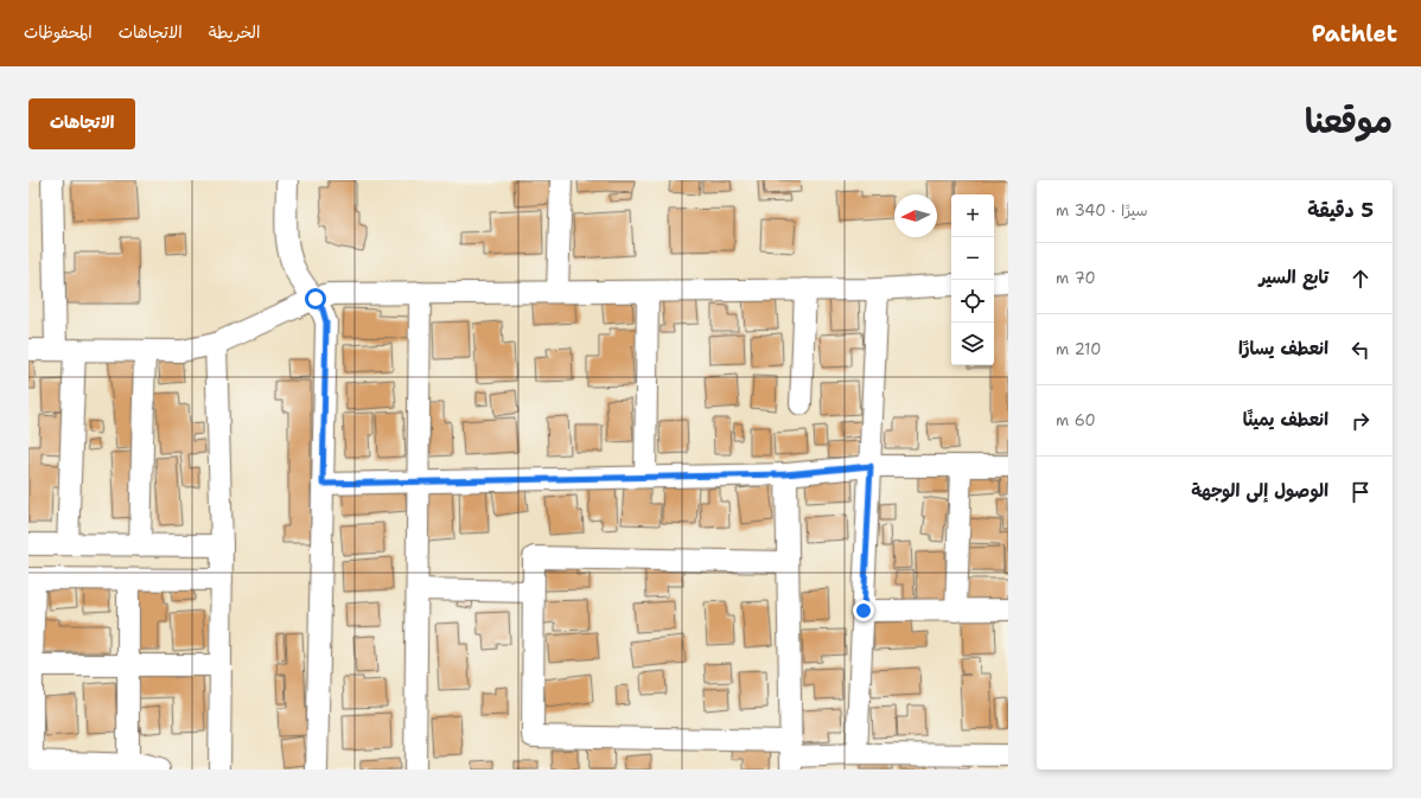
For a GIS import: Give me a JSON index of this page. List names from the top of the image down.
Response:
{
  "north": "left",
  "page": {
    "header": "Pathlet",
    "nav": ["الخريطة", "الاتجاهات", "المحفوظات"],
    "title": "موقعنا",
    "buttons": "الاتجاهات",
    "heading": ["5 دقيقة", "سيرًا · 340 m"],
    "map_buttons": ["+", "−"],
    "list": [
      ["تابع السير", "70 m"],
      ["انعطف يسارًا", "210 m"],
      ["انعطف يمينًا", "60 m"],
      "الوصول إلى الوجهة"
    ]
  }
}
